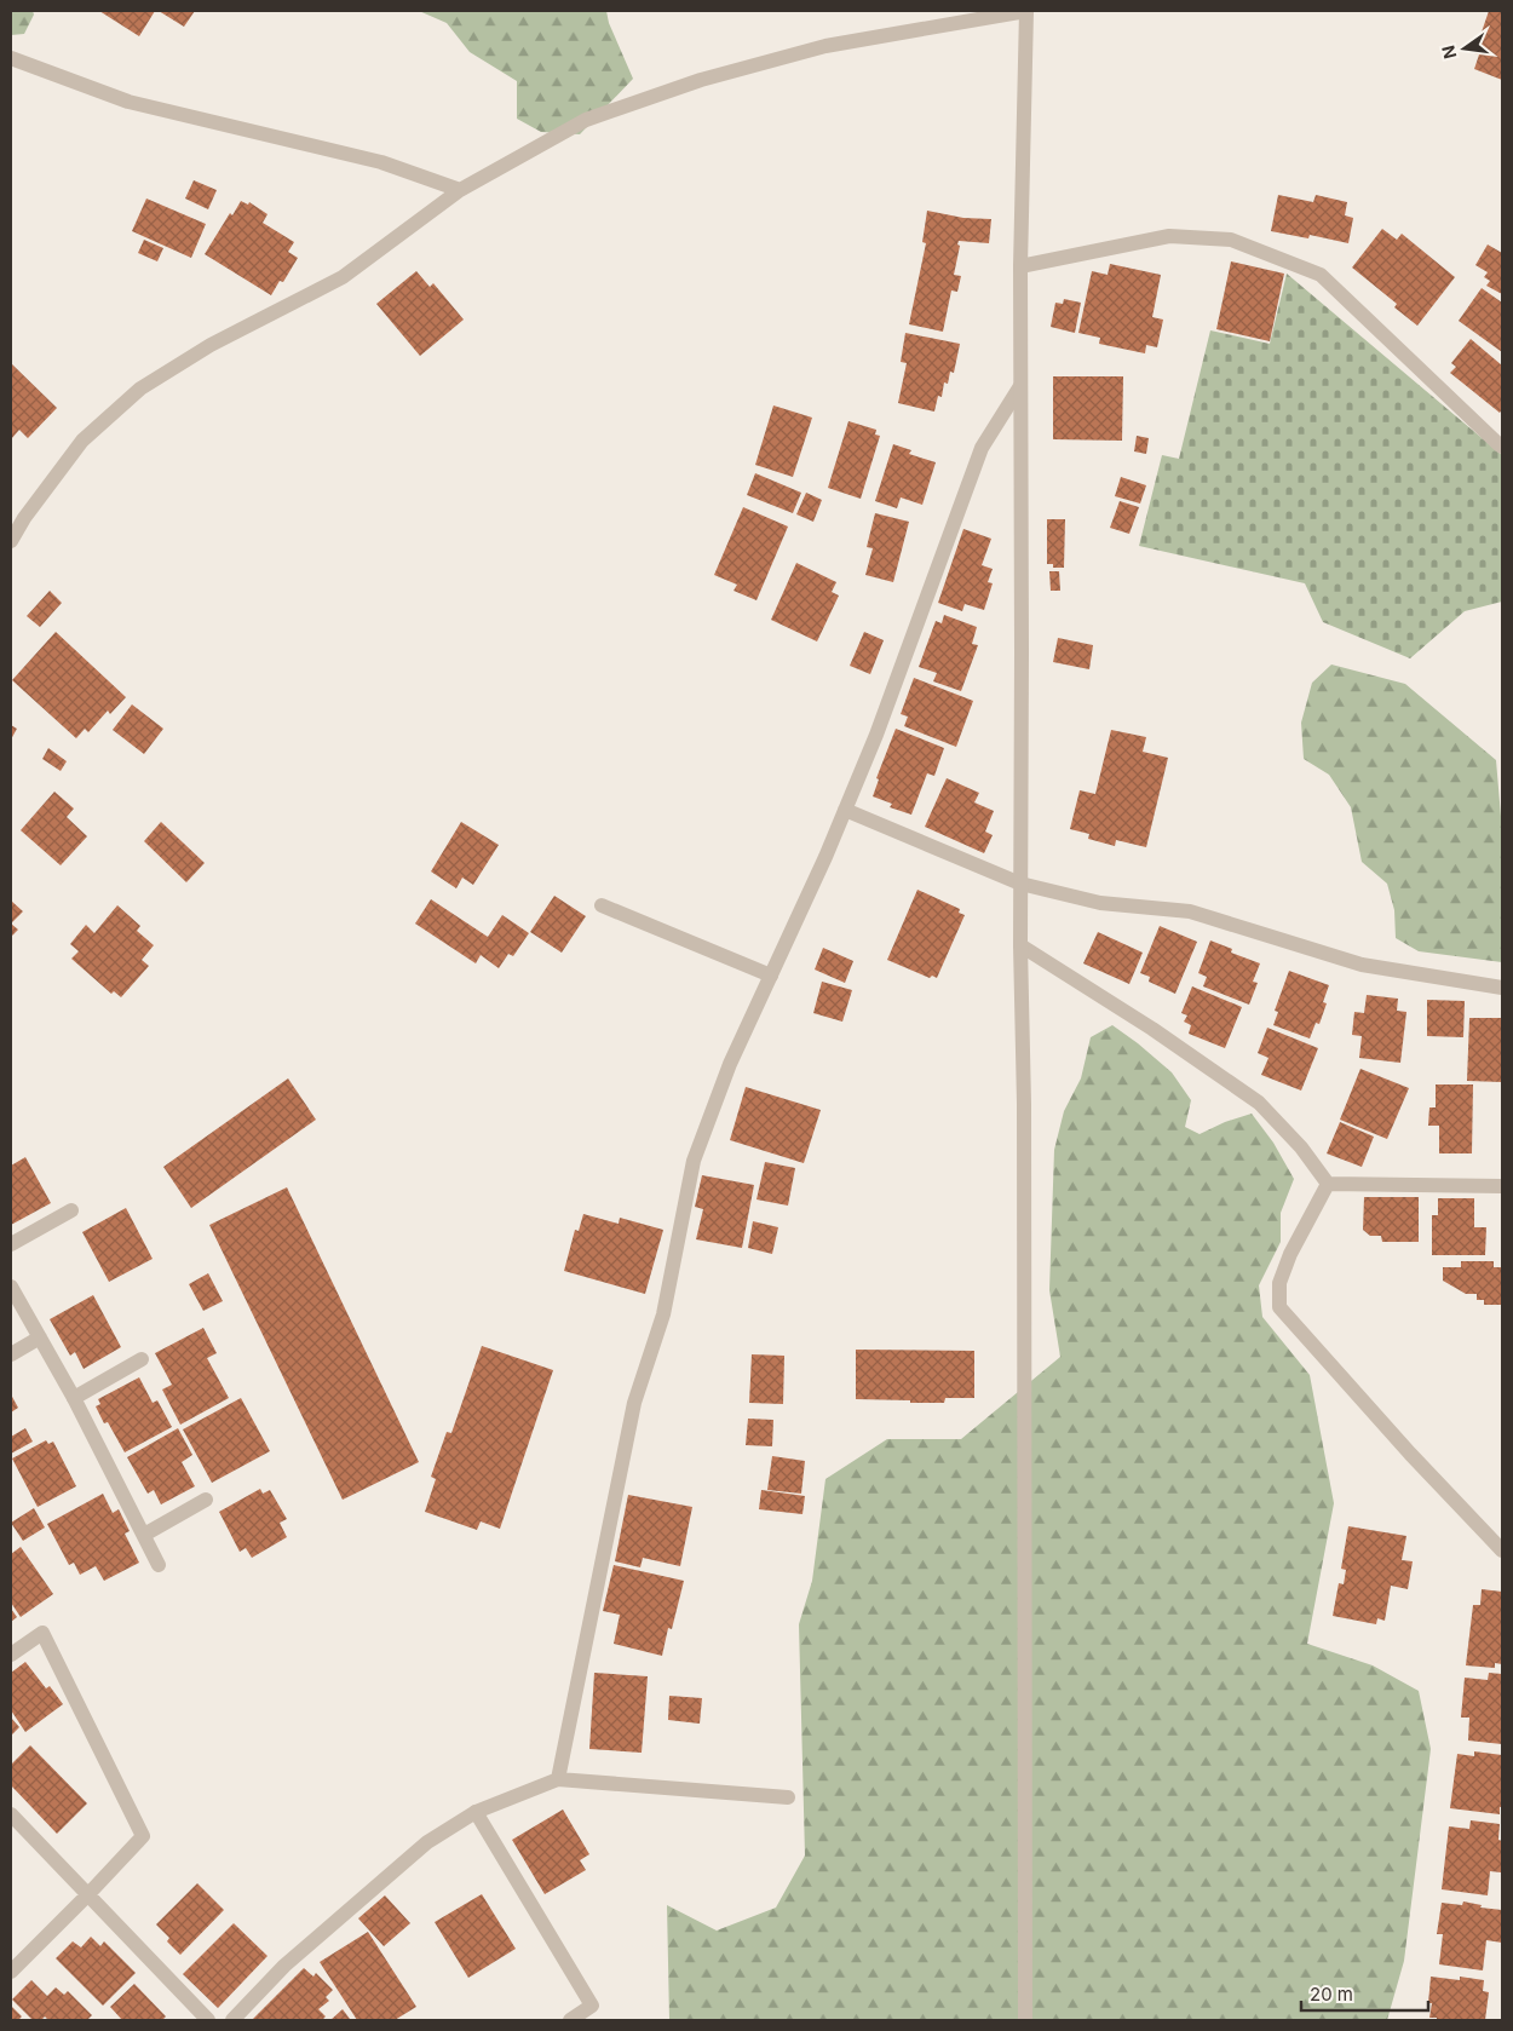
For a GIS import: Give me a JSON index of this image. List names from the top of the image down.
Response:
{
  "scale_bar": "20 m",
  "north": "left"
}
